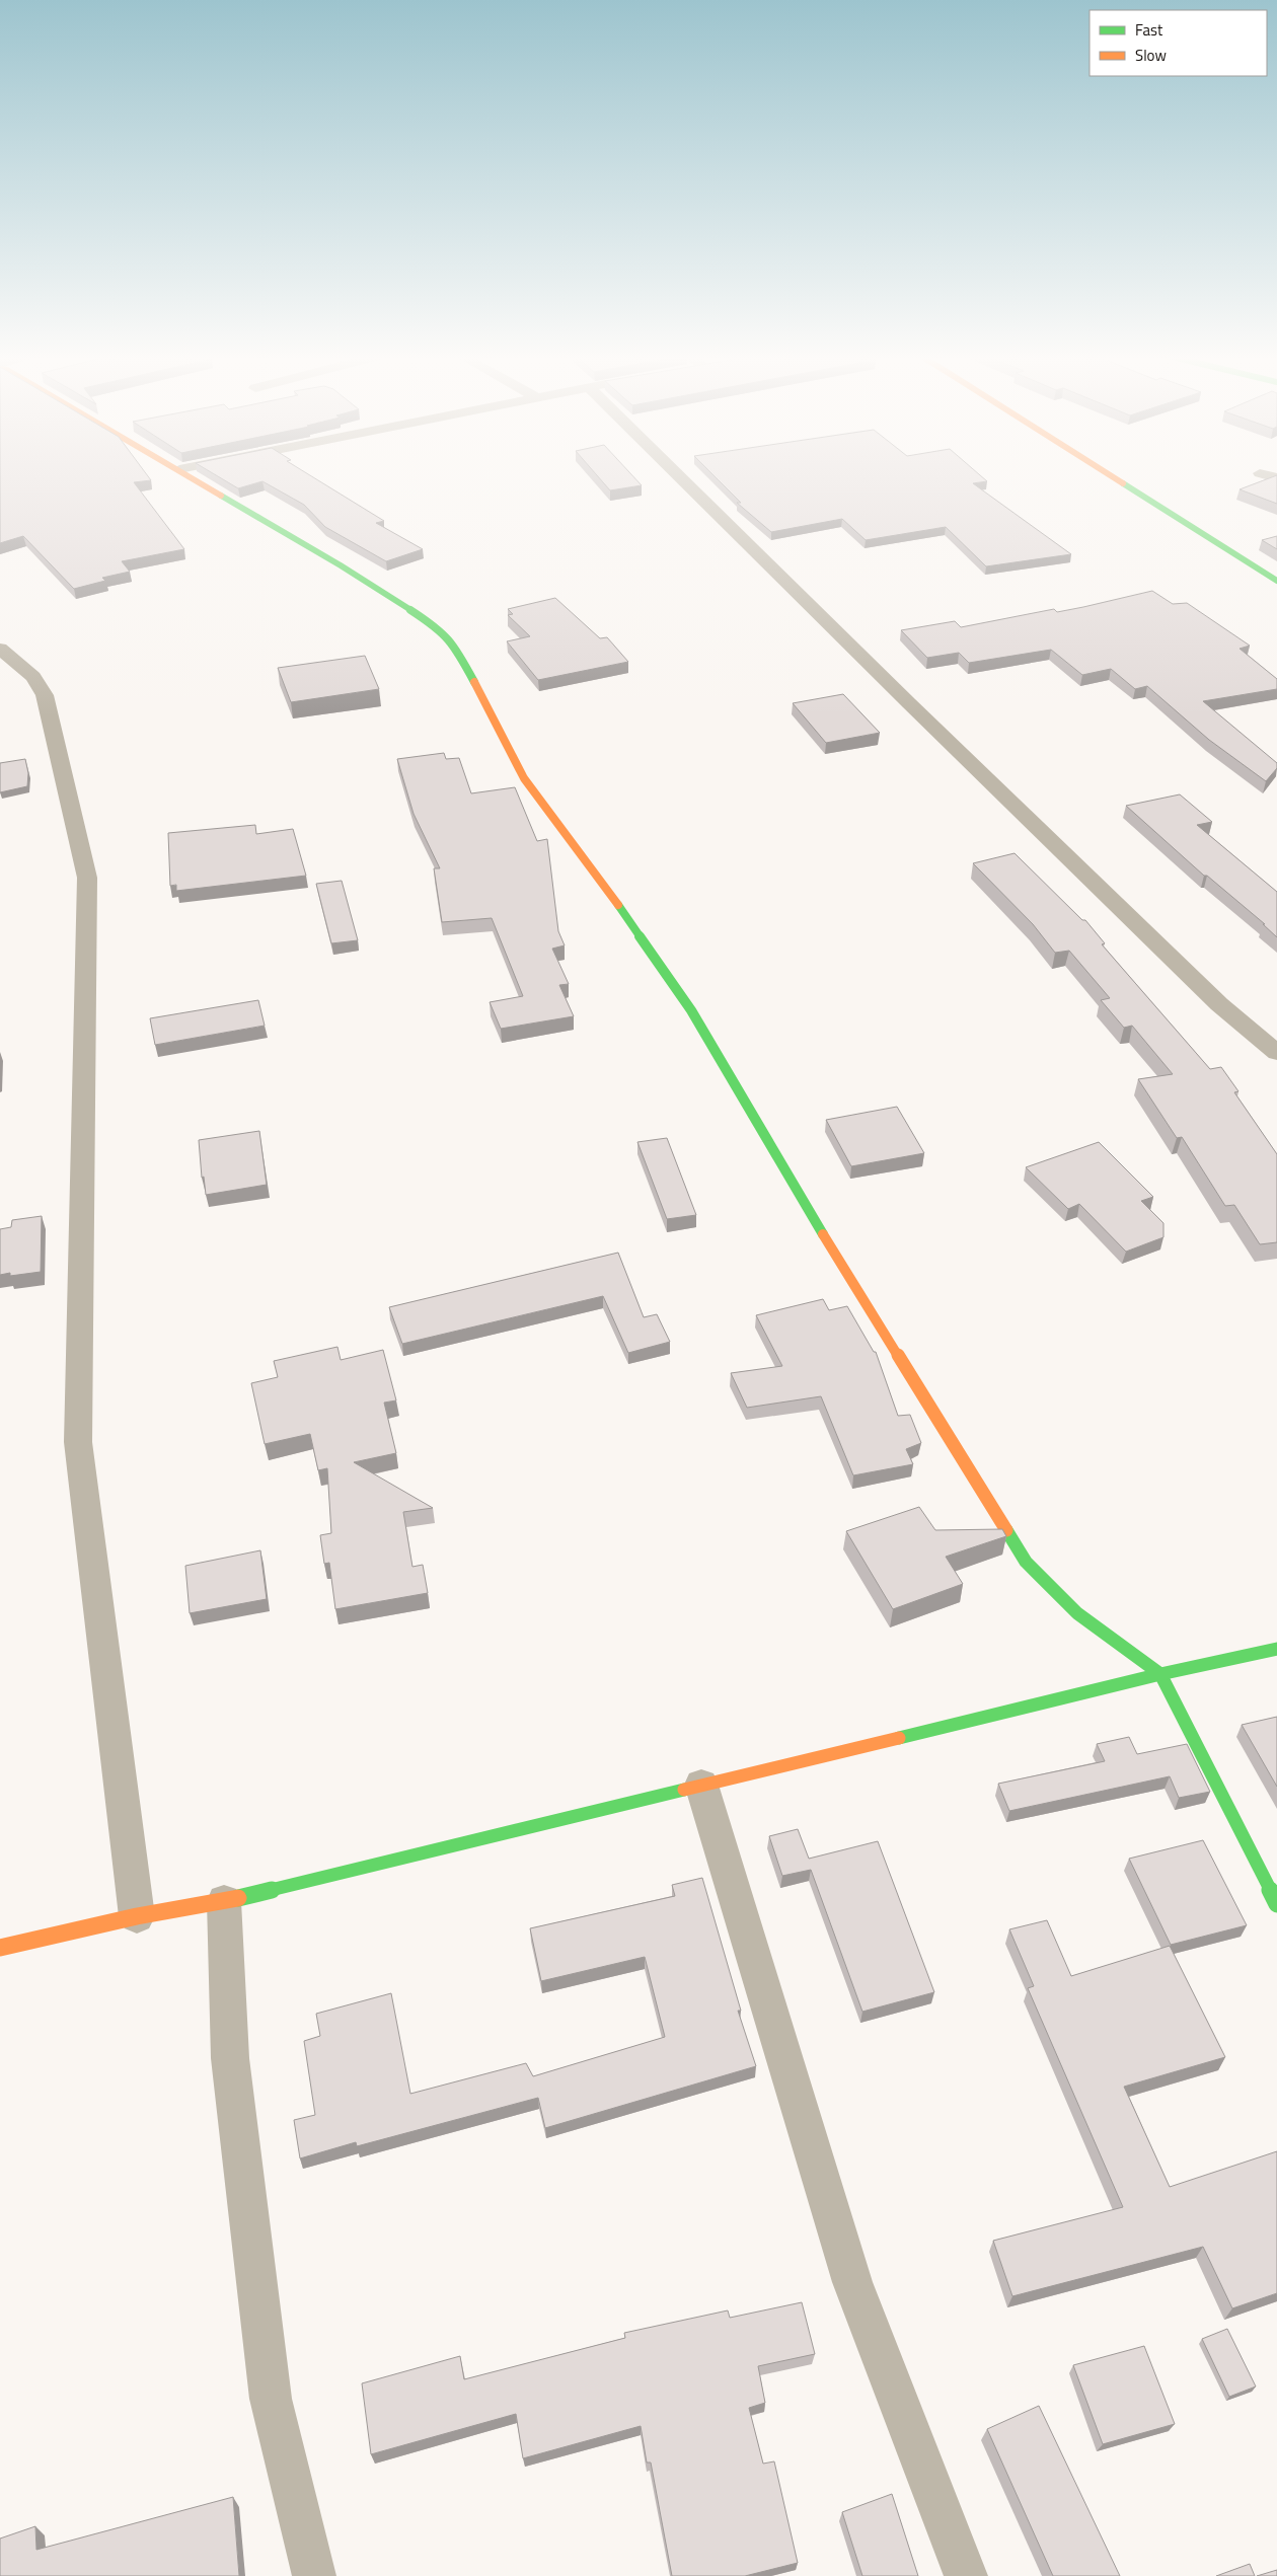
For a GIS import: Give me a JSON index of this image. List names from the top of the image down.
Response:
{
  "legend": ["Fast", "Slow"]
}
